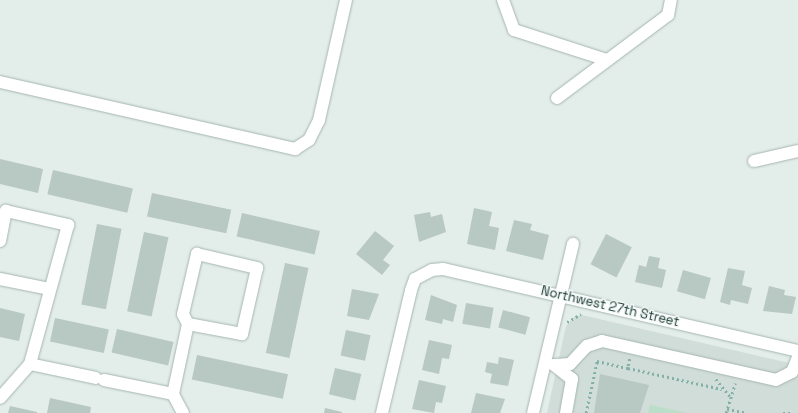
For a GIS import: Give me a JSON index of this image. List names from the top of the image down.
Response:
{
  "streets": {
    "street": ["Northwest 27th Street"]
  }
}
